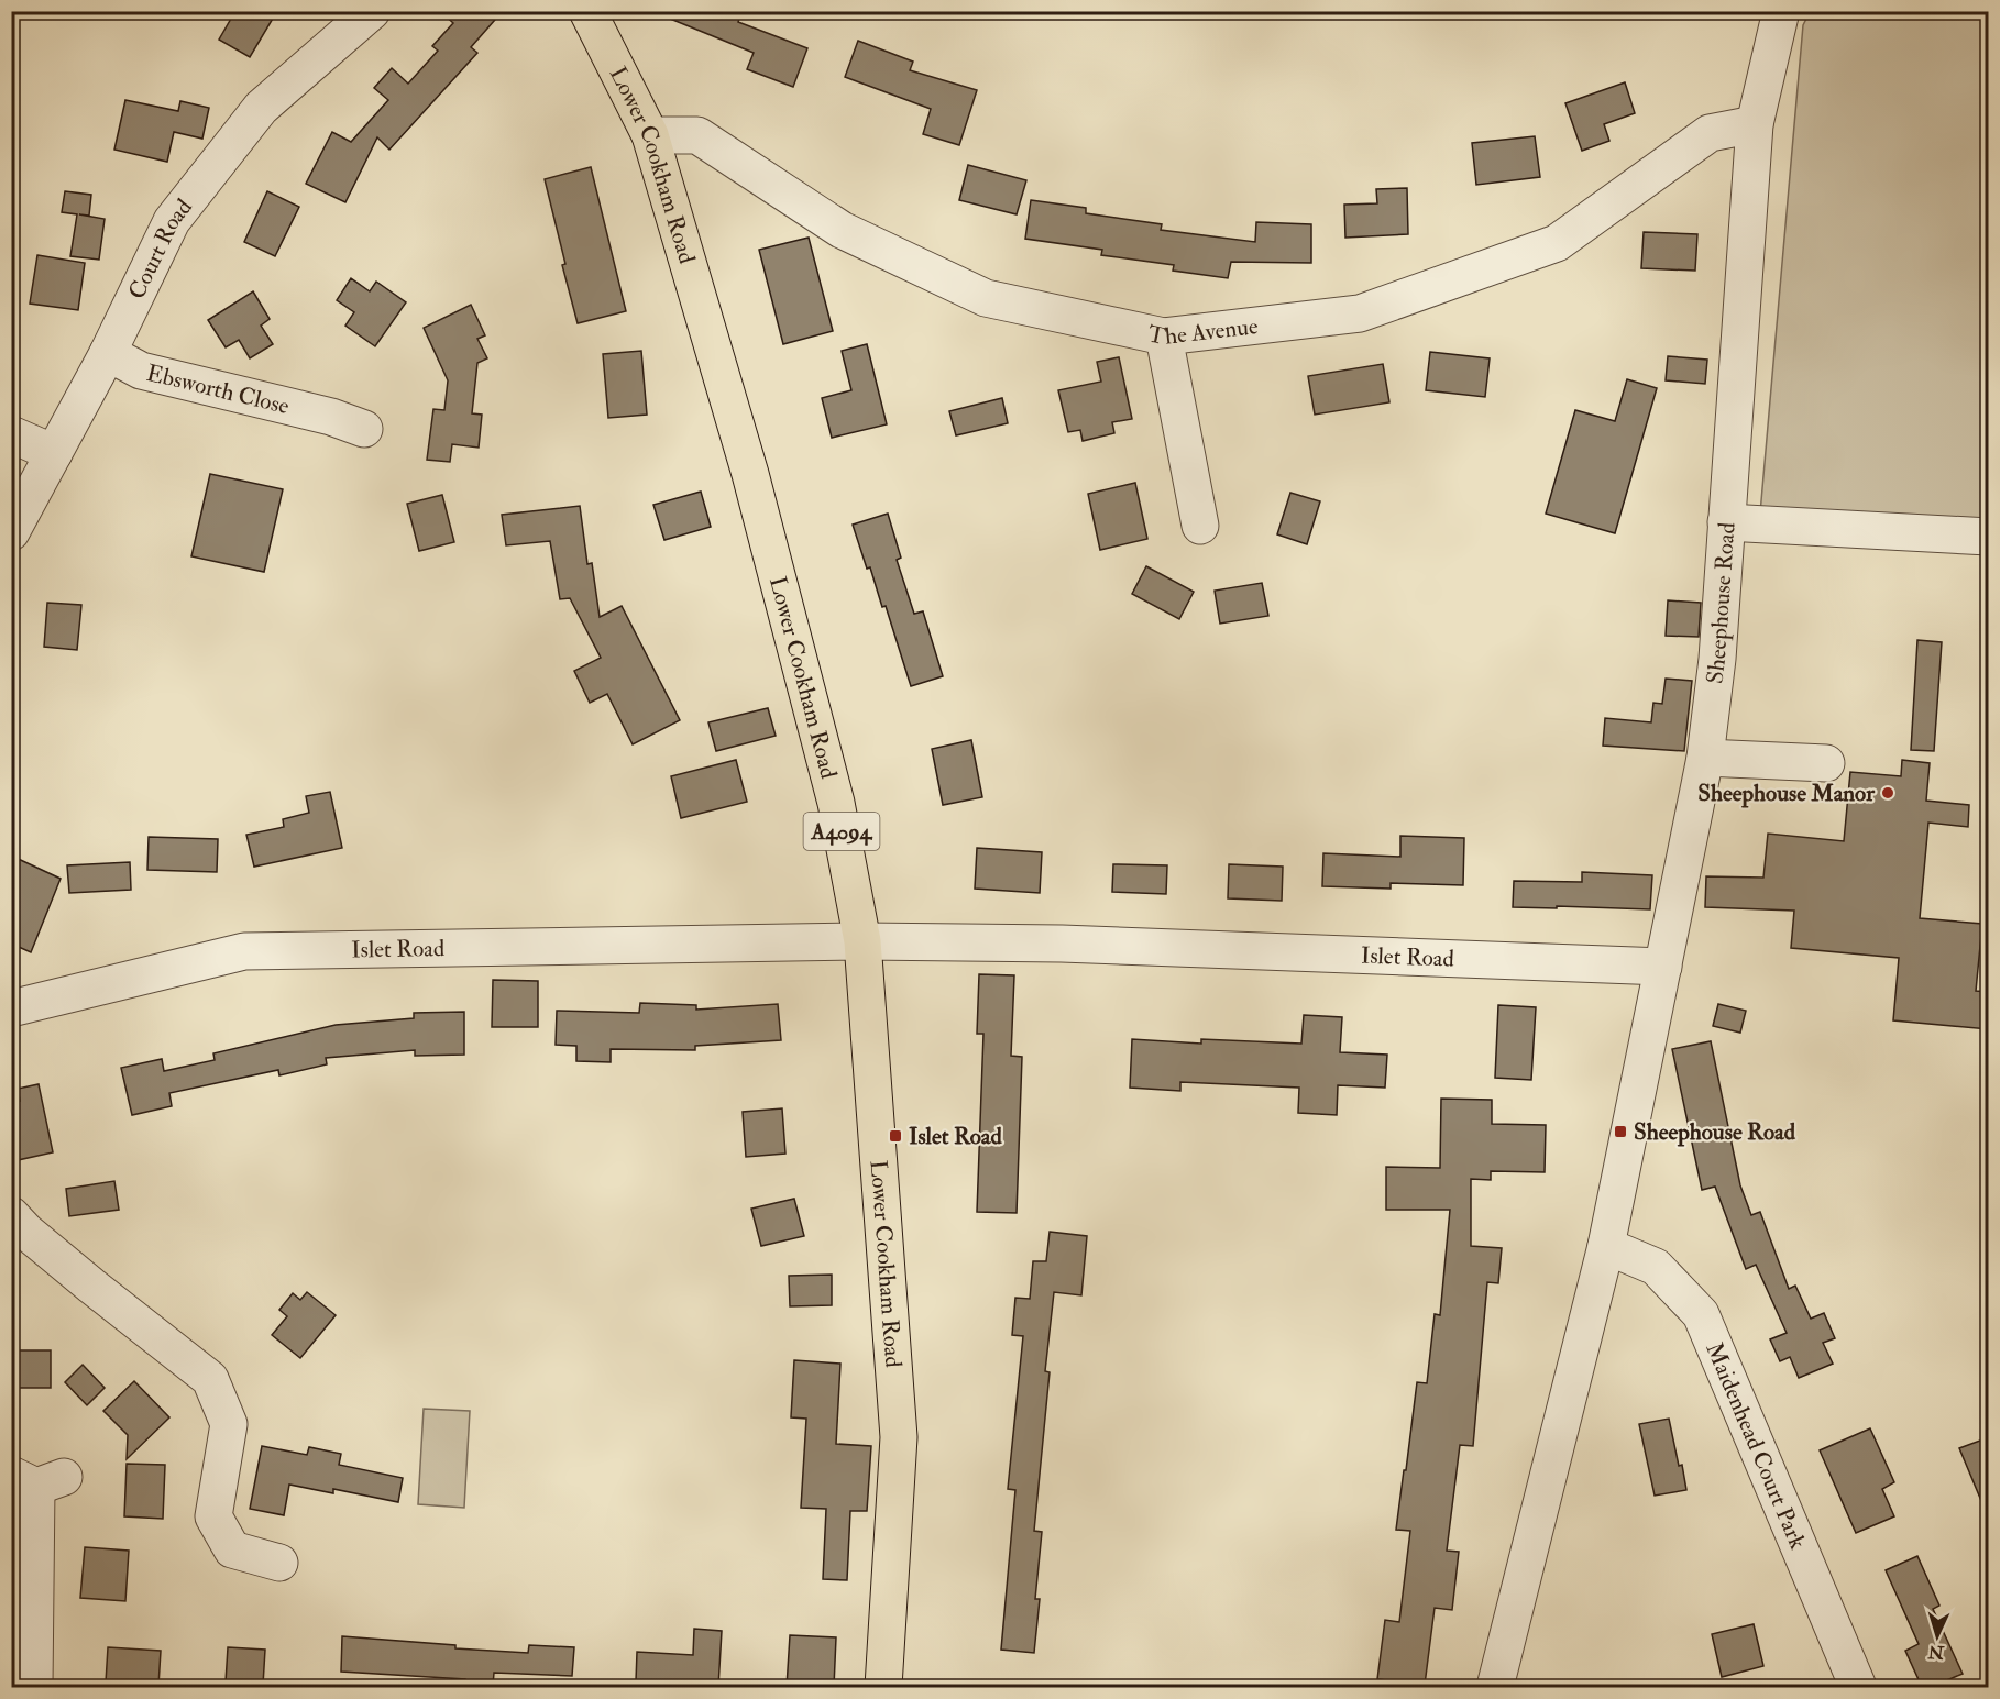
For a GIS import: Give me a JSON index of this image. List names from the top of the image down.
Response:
{
  "streets": {
    "main road": ["Lower Cookham Road", "A4094"],
    "street": [
      "Court Road",
      "The Avenue",
      "Ebsworth Close",
      "Sheephouse Road",
      "Islet Road",
      "Maidenhead Court Park"
    ]
  },
  "crossings": [
    ["Lower Cookham Road", "The Avenue"],
    ["Lower Cookham Road", "Islet Road"],
    ["Court Road", "Ebsworth Close"],
    ["The Avenue", "Sheephouse Road"],
    ["Sheephouse Road", "Islet Road"],
    ["Sheephouse Road", "Maidenhead Court Park"]
  ],
  "places": {
    "other": ["Sheephouse Manor"],
    "transit": ["Sheephouse Road", "Islet Road"]
  },
  "north": "bottom"
}
